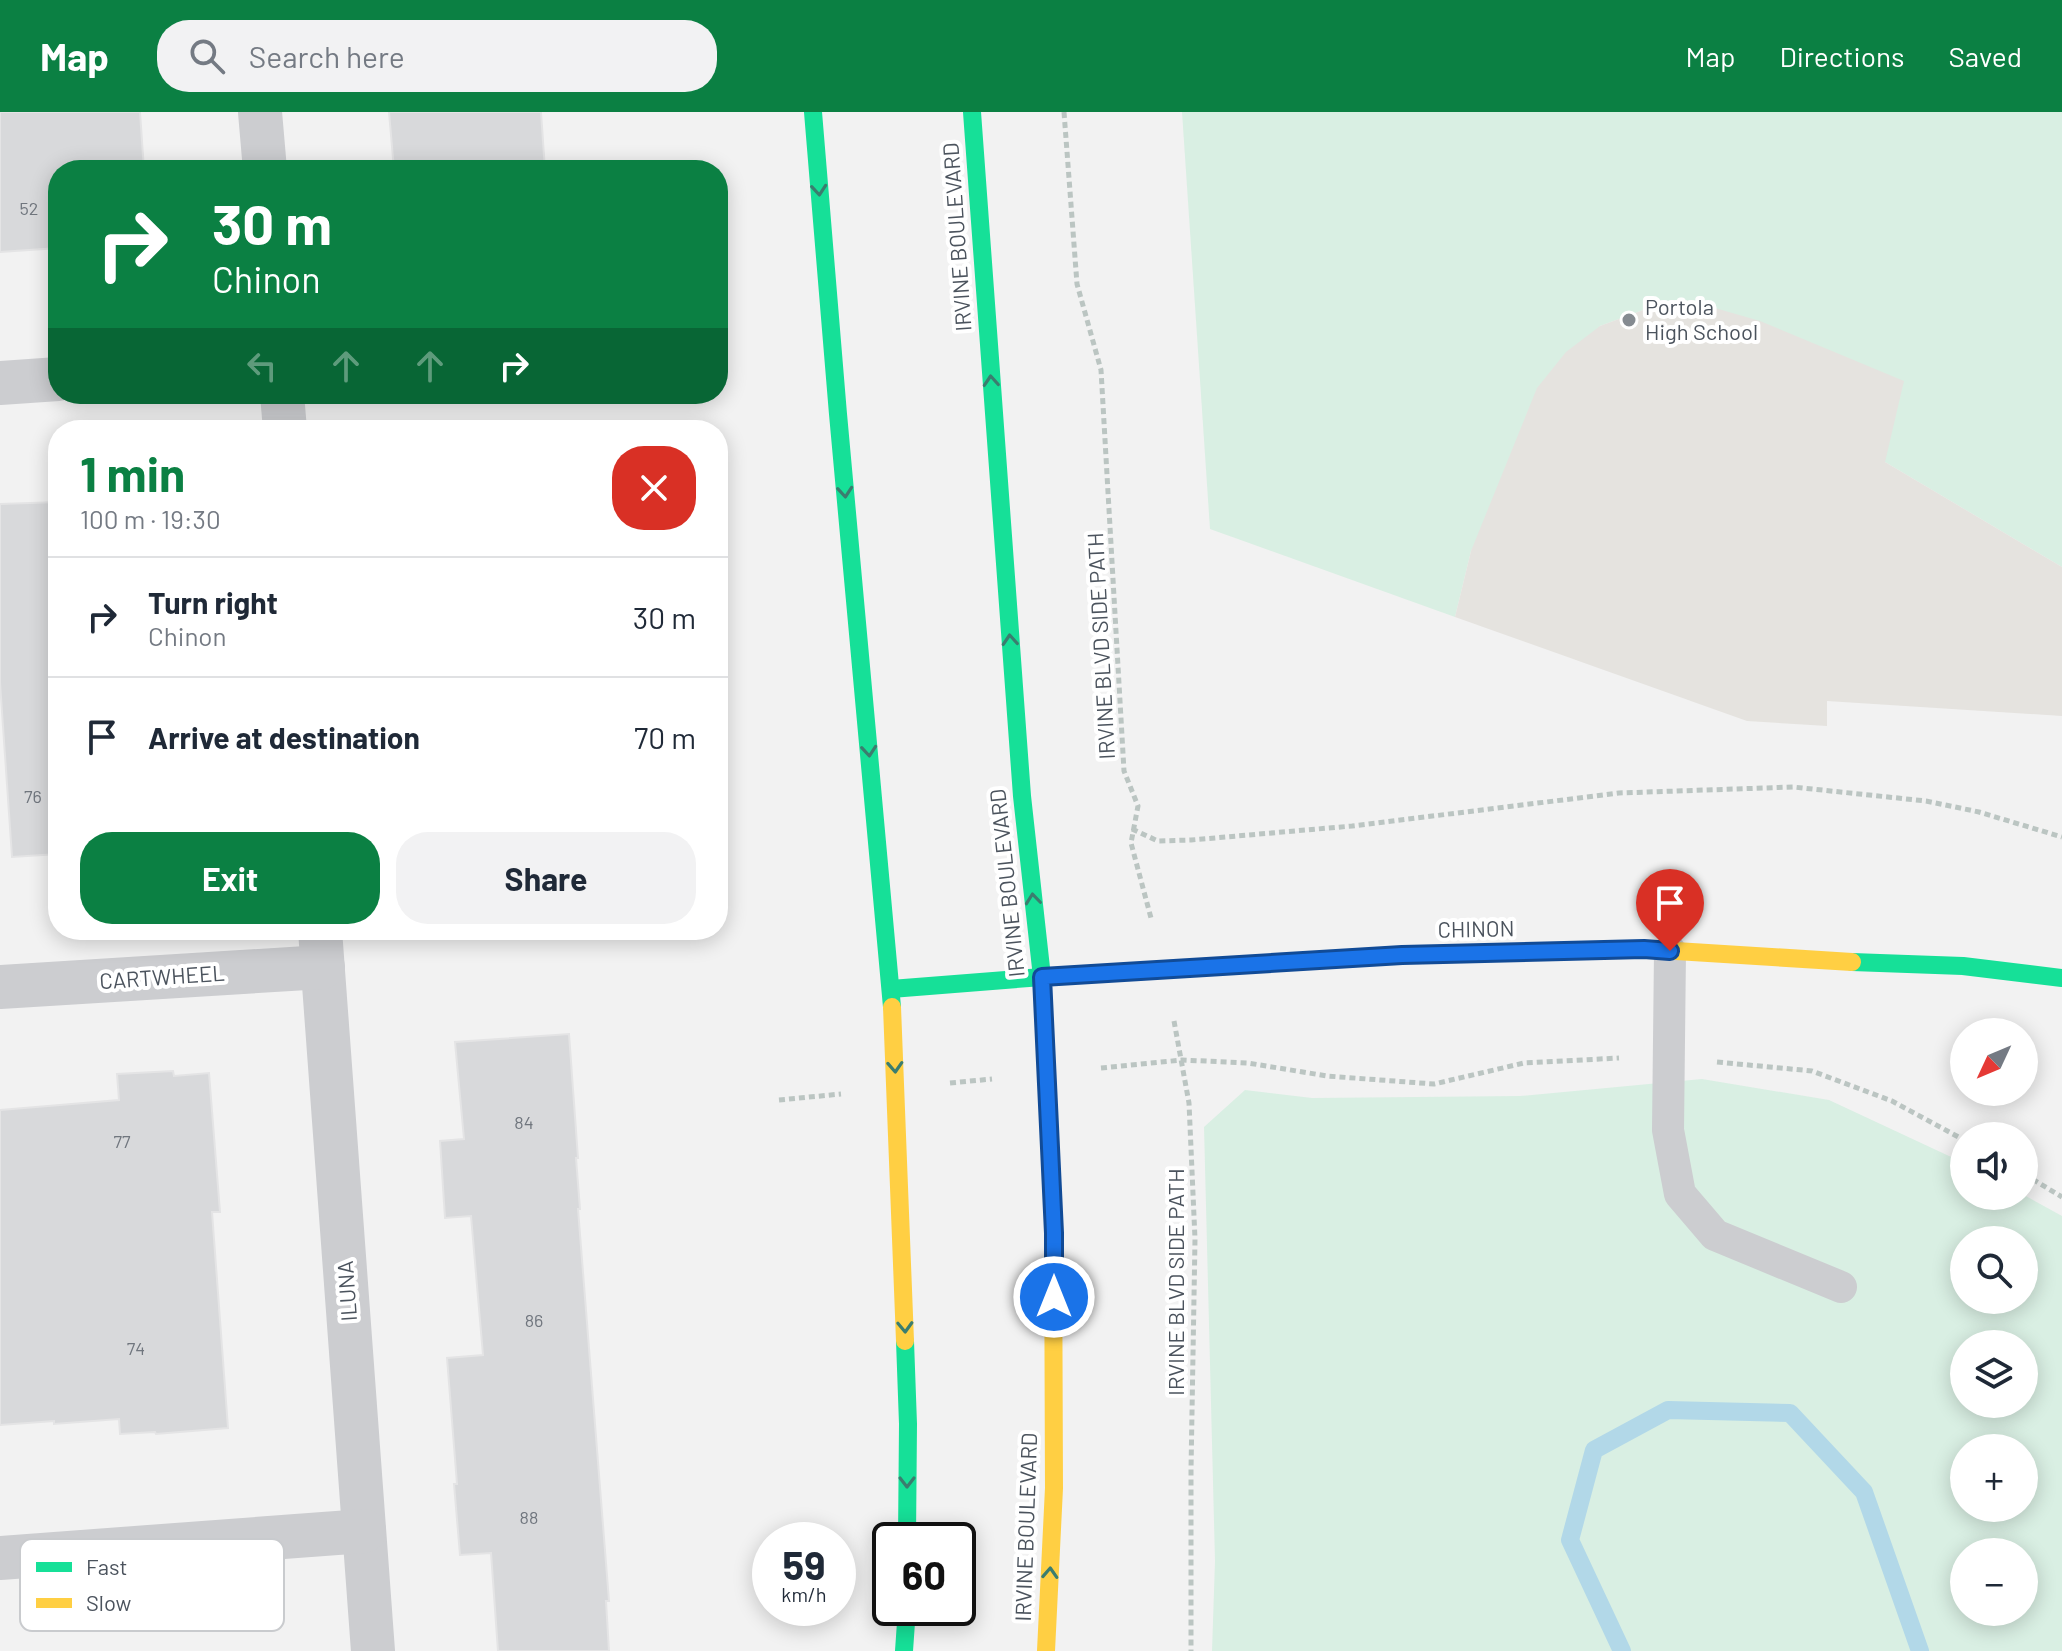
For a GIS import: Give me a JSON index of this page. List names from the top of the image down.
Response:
{
  "streets": {
    "main road": ["IRVINE BOULEVARD", "CHINON"],
    "street": ["CARTWHEEL", "ILUNA"],
    "path": ["IRVINE BLVD SIDE PATH"]
  },
  "crossings": [
    ["IRVINE BOULEVARD", "CHINON"],
    ["IRVINE BLVD SIDE PATH", "CHINON"],
    ["CARTWHEEL", "ILUNA"]
  ],
  "places": ["Portola High School"],
  "house_numbers": [
    "52",
    "76",
    "84",
    "77",
    "86",
    "74",
    "88"
  ],
  "legend": ["Fast", "Slow"],
  "north": "bottom left",
  "page": {
    "header": "Map",
    "search": "Search here",
    "nav": ["Map", "Directions", "Saved"],
    "turn": ["30 m", "Chinon"],
    "heading": ["1 min", "100 m · 19:30"],
    "list": [
      {
        "name": "Turn right",
        "note": "Chinon",
        "value": "30 m"
      },
      {
        "name": "Arrive at destination",
        "value": "70 m"
      }
    ],
    "buttons": ["Exit", "Share"],
    "map_buttons": ["+", "−"],
    "speed": "59 km/h",
    "limit": "60"
  }
}
